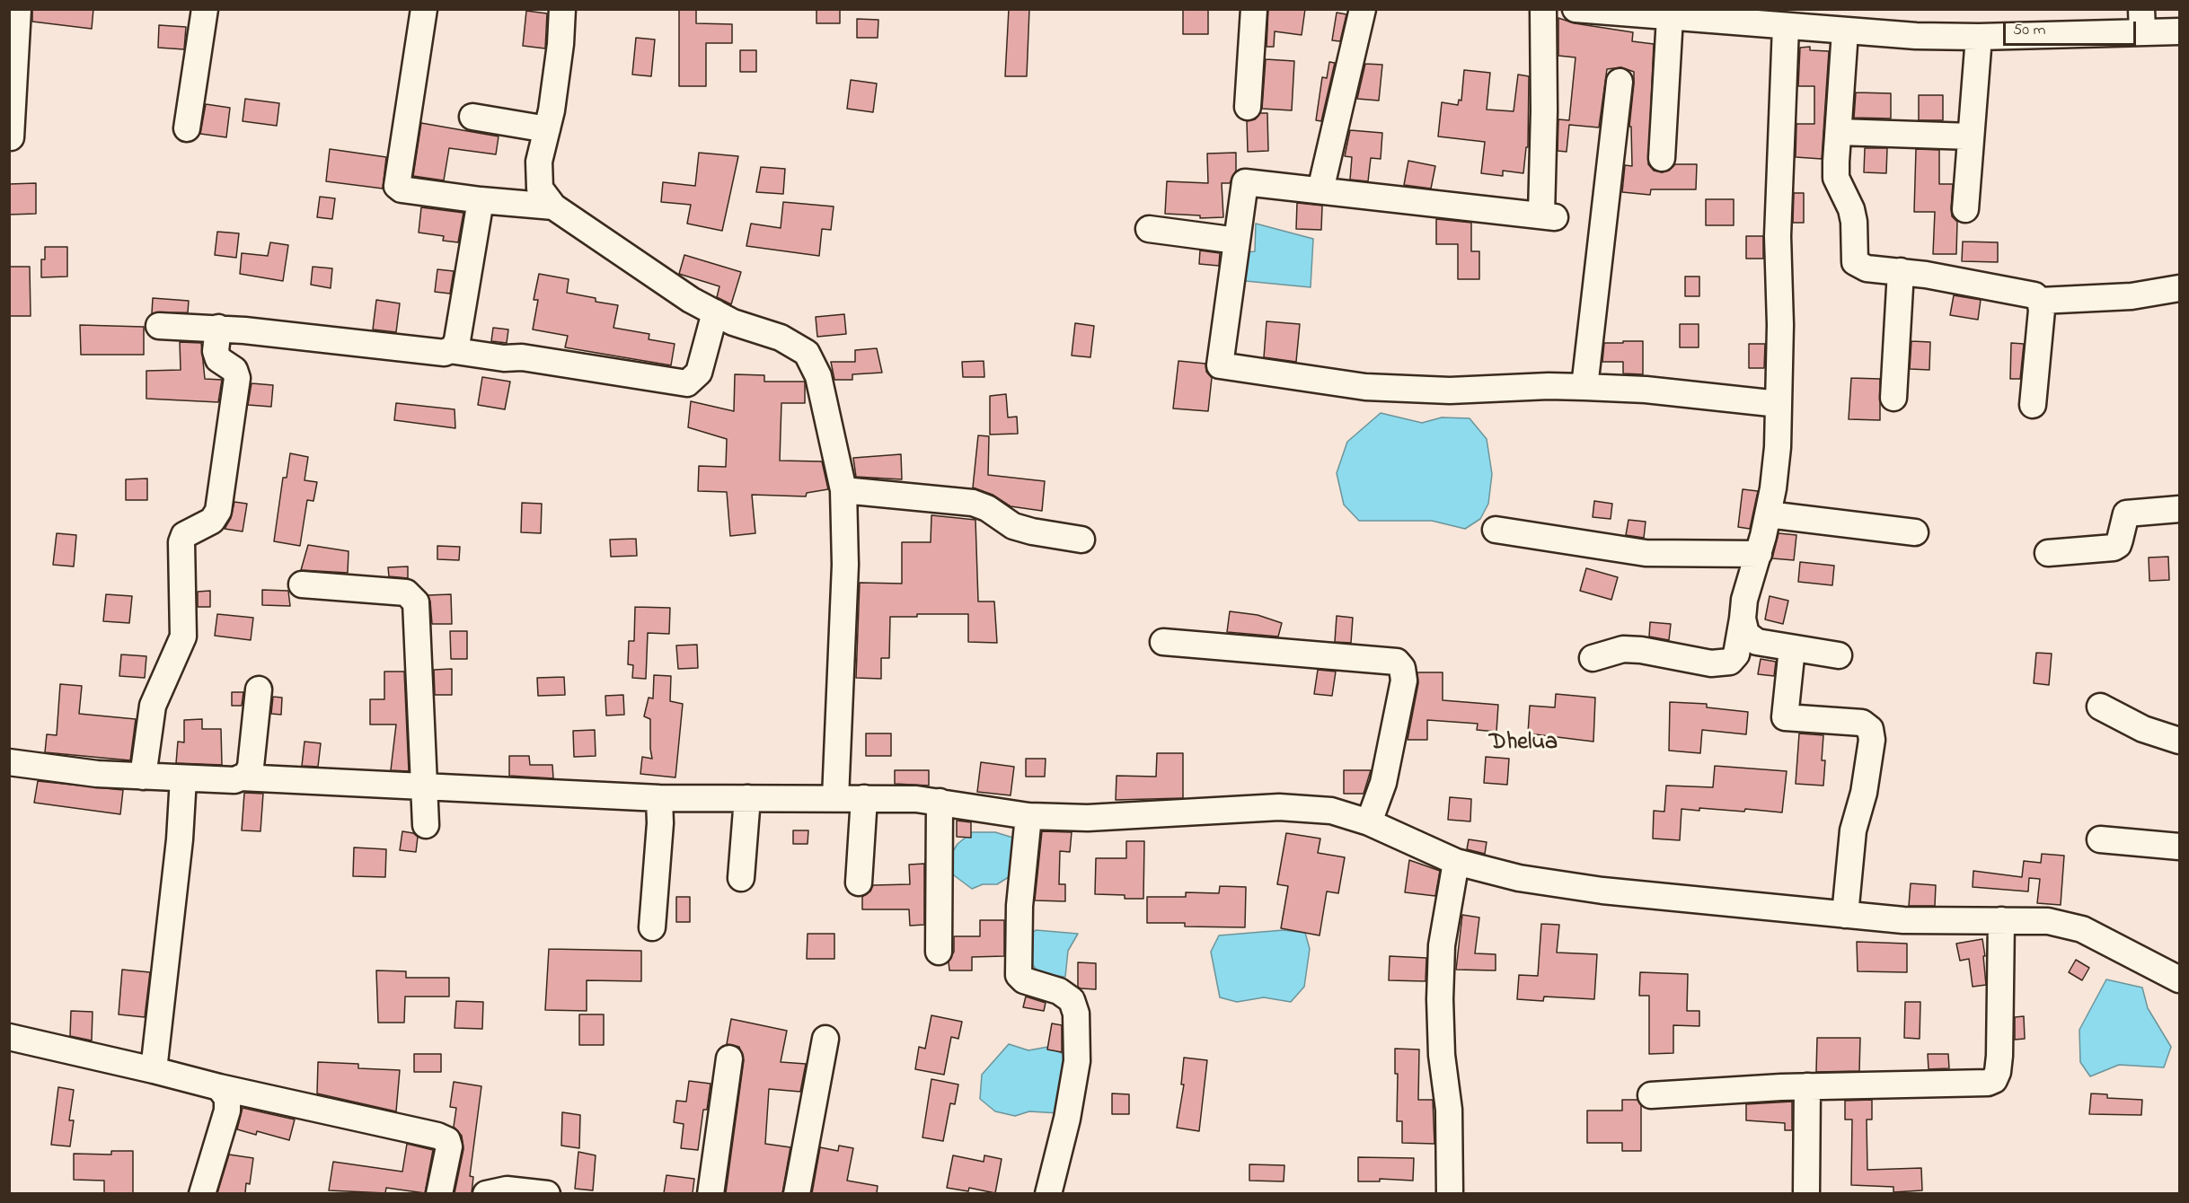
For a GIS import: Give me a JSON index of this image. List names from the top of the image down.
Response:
{
  "districts": ["Dhelua"],
  "scale_bar": "50 m"
}
